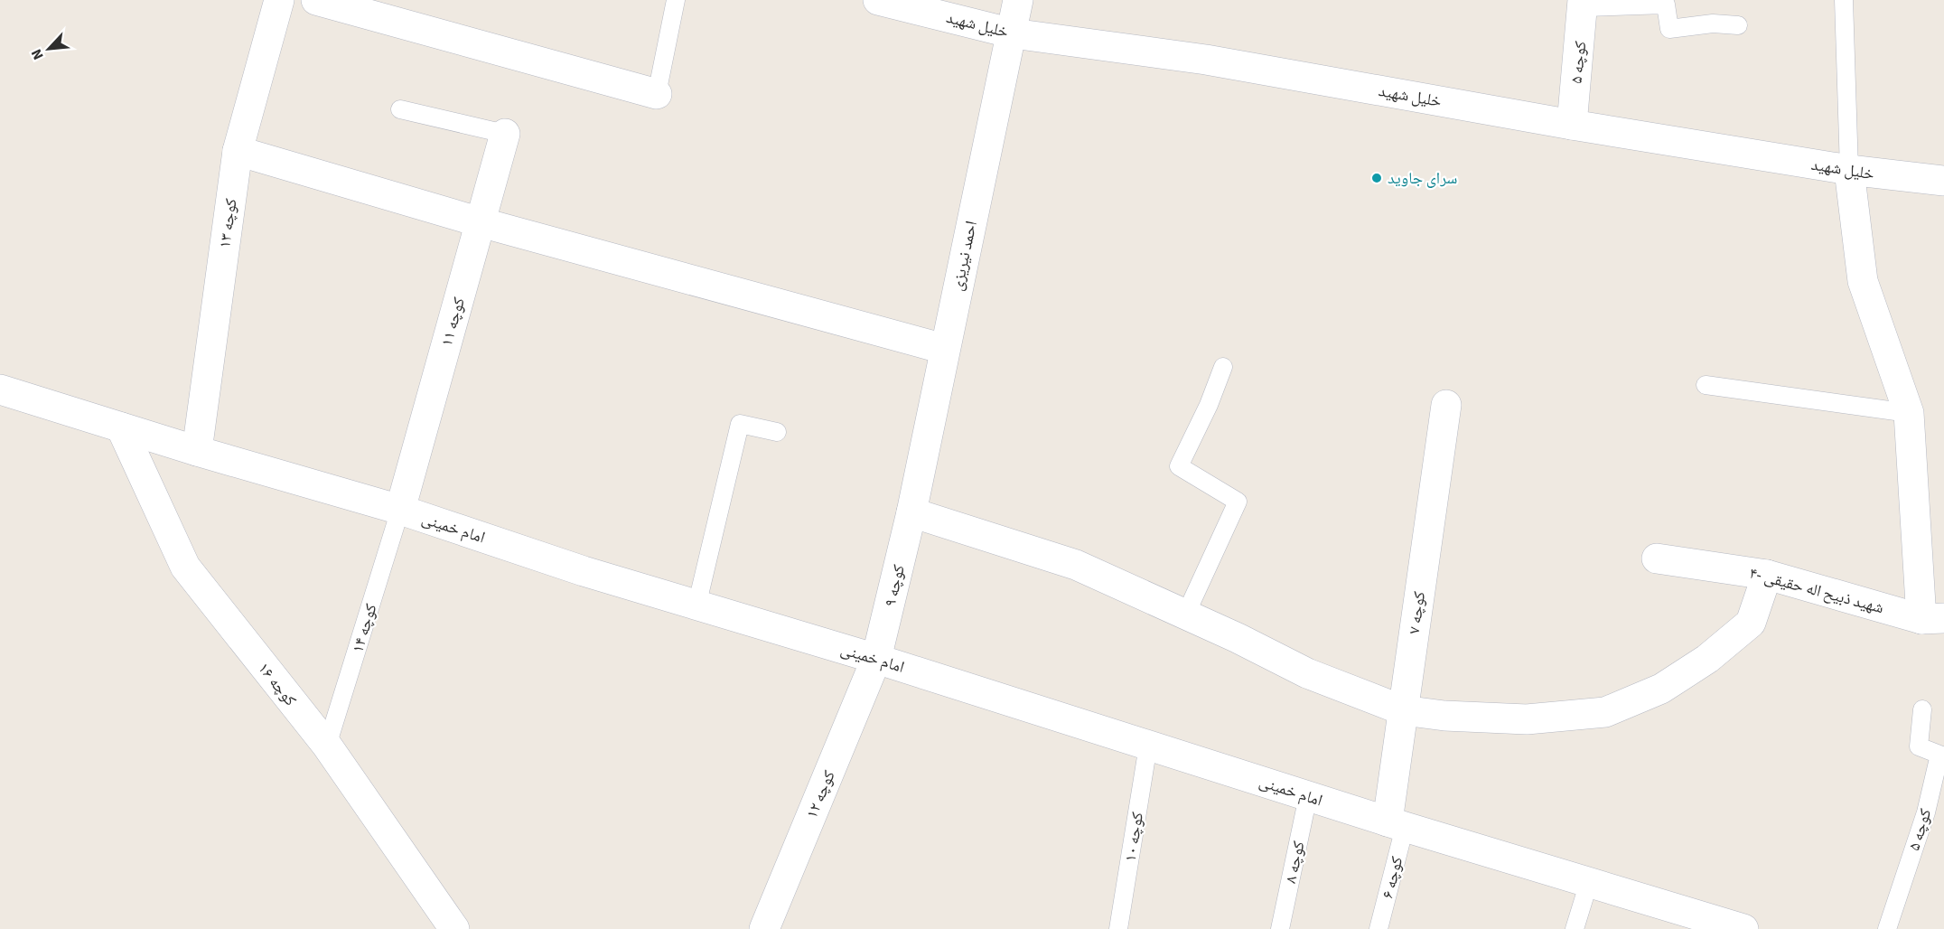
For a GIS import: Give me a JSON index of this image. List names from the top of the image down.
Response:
{
  "streets": {
    "street": [
      "خلیل شهید",
      "کوچه ۵",
      "کوچه ۱۳",
      "احمد نیریزی",
      "کوچه ۱۱",
      "امام خمینی",
      "کوچه ۹",
      "۴- شهید ذبیح اله حقیقی",
      "کوچه ۷",
      "کوچه ۱۶",
      "کوچه ۱۲"
    ],
    "lane": [
      "کوچه ۱۴",
      "۵ کوچه",
      "کوچه ۱۰",
      "کوچه ۸",
      "کوچه ۶"
    ]
  },
  "crossings": [
    ["خلیل شهید", "کوچه ۵"],
    ["خلیل شهید", "احمد نیریزی"],
    ["کوچه ۱۳", "امام خمینی"],
    ["احمد نیریزی", "کوچه ۹"],
    ["کوچه ۱۱", "امام خمینی"],
    ["کوچه ۱۱", "کوچه ۱۴"],
    ["امام خمینی", "کوچه ۹"],
    ["امام خمینی", "کوچه ۷"],
    ["امام خمینی", "کوچه ۱۴"],
    ["امام خمینی", "کوچه ۱۶"],
    ["امام خمینی", "کوچه ۱۲"],
    ["امام خمینی", "کوچه ۱۰"],
    ["امام خمینی", "کوچه ۸"],
    ["امام خمینی", "کوچه ۶"],
    ["کوچه ۹", "کوچه ۱۲"],
    ["کوچه ۷", "کوچه ۶"],
    ["کوچه ۱۴", "کوچه ۱۶"]
  ],
  "places": ["سرای جاوید"],
  "north": "bottom left"
}
